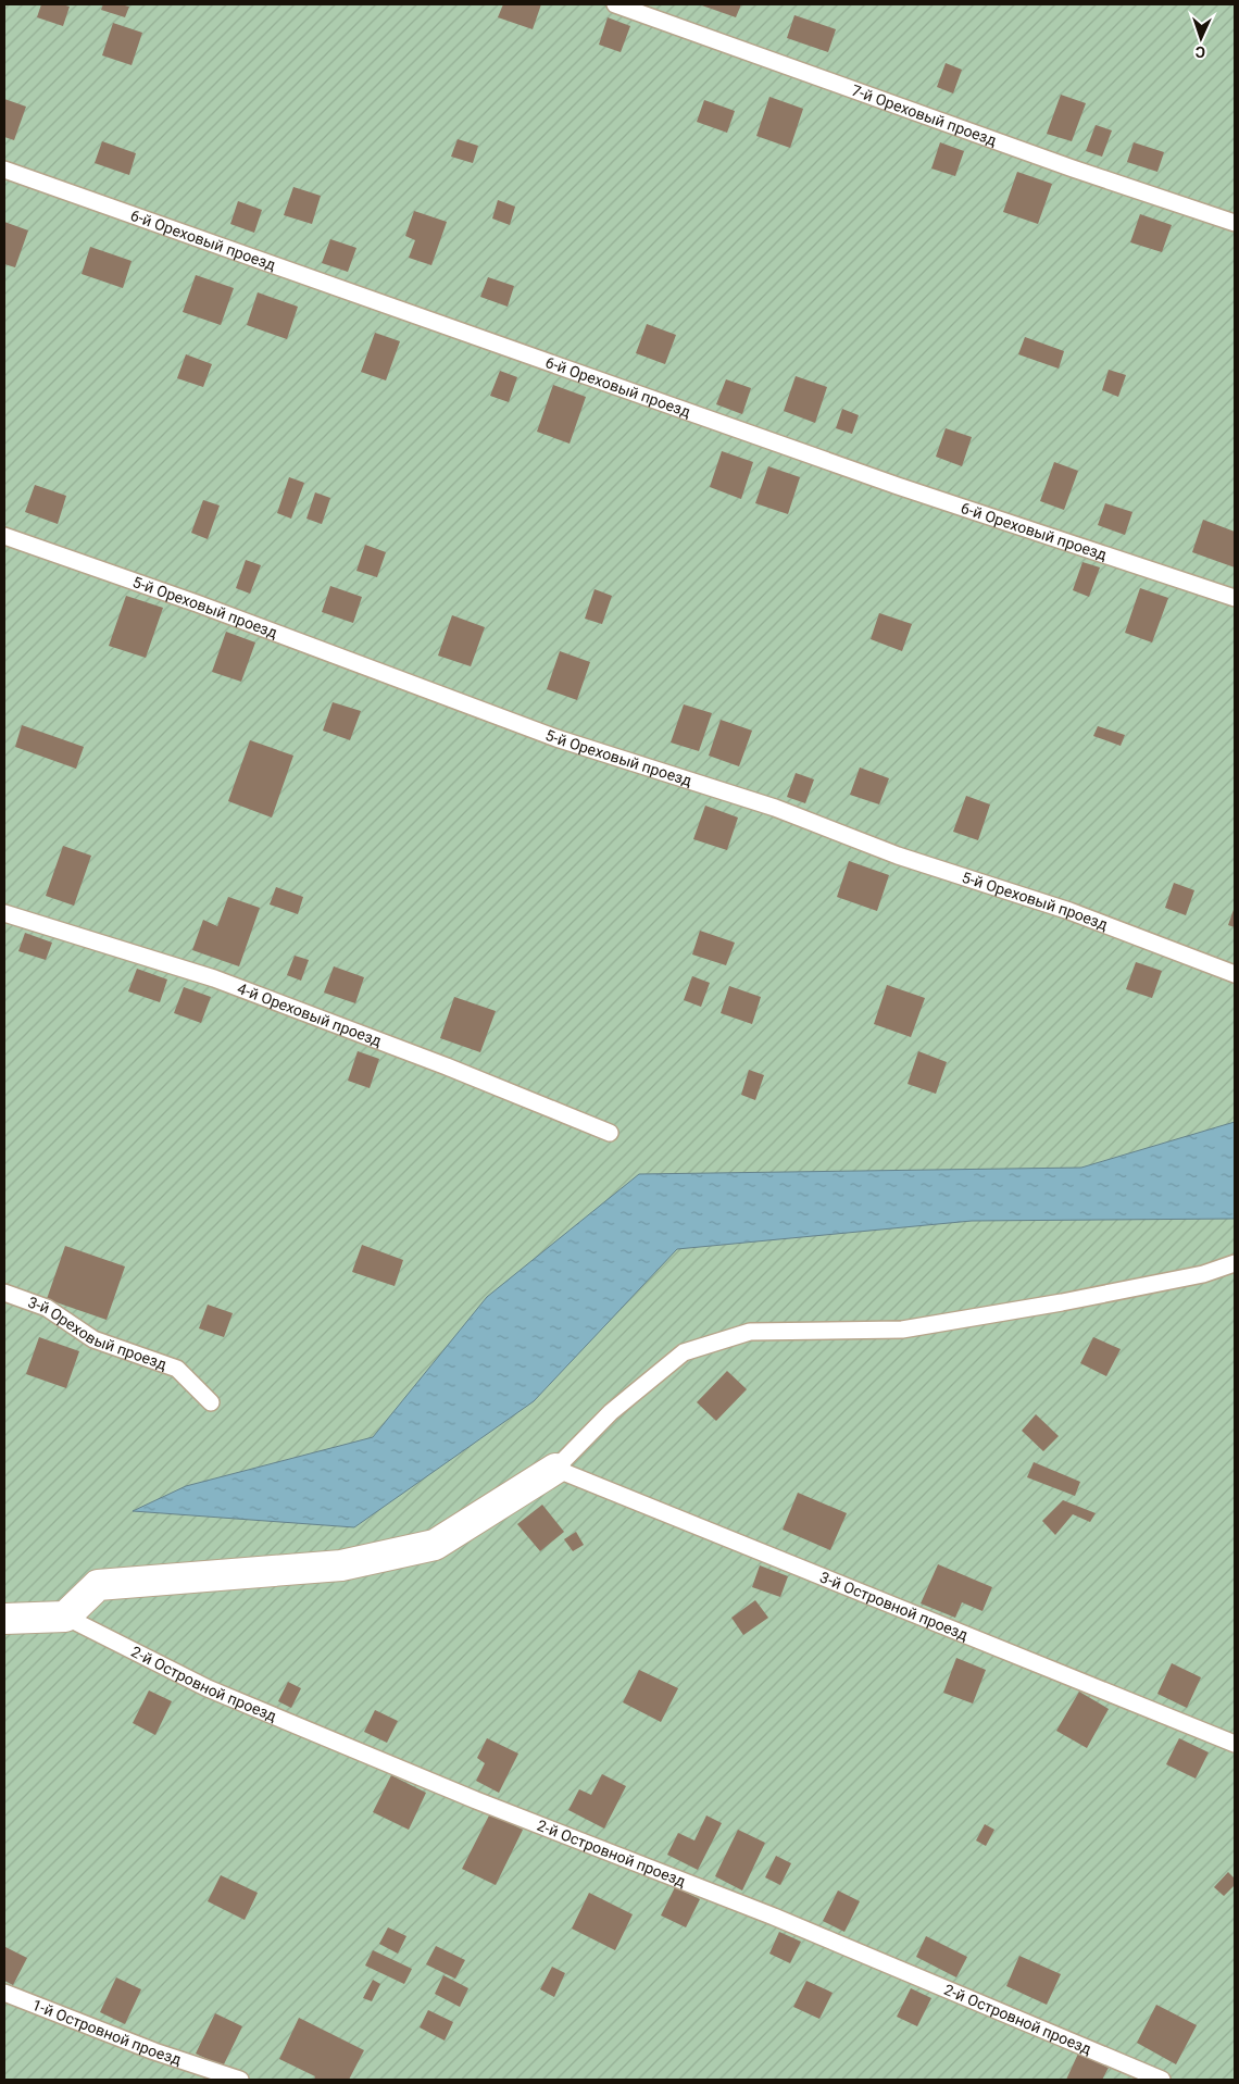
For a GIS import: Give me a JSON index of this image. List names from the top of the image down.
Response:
{
  "streets": {
    "lane": [
      "7-й Ореховый проезд",
      "6-й Ореховый проезд",
      "5-й Ореховый проезд",
      "4-й Ореховый проезд",
      "3-й Ореховый проезд",
      "3-й Островной проезд",
      "2-й Островной проезд",
      "1-й Островной проезд"
    ]
  },
  "north": "bottom"
}
